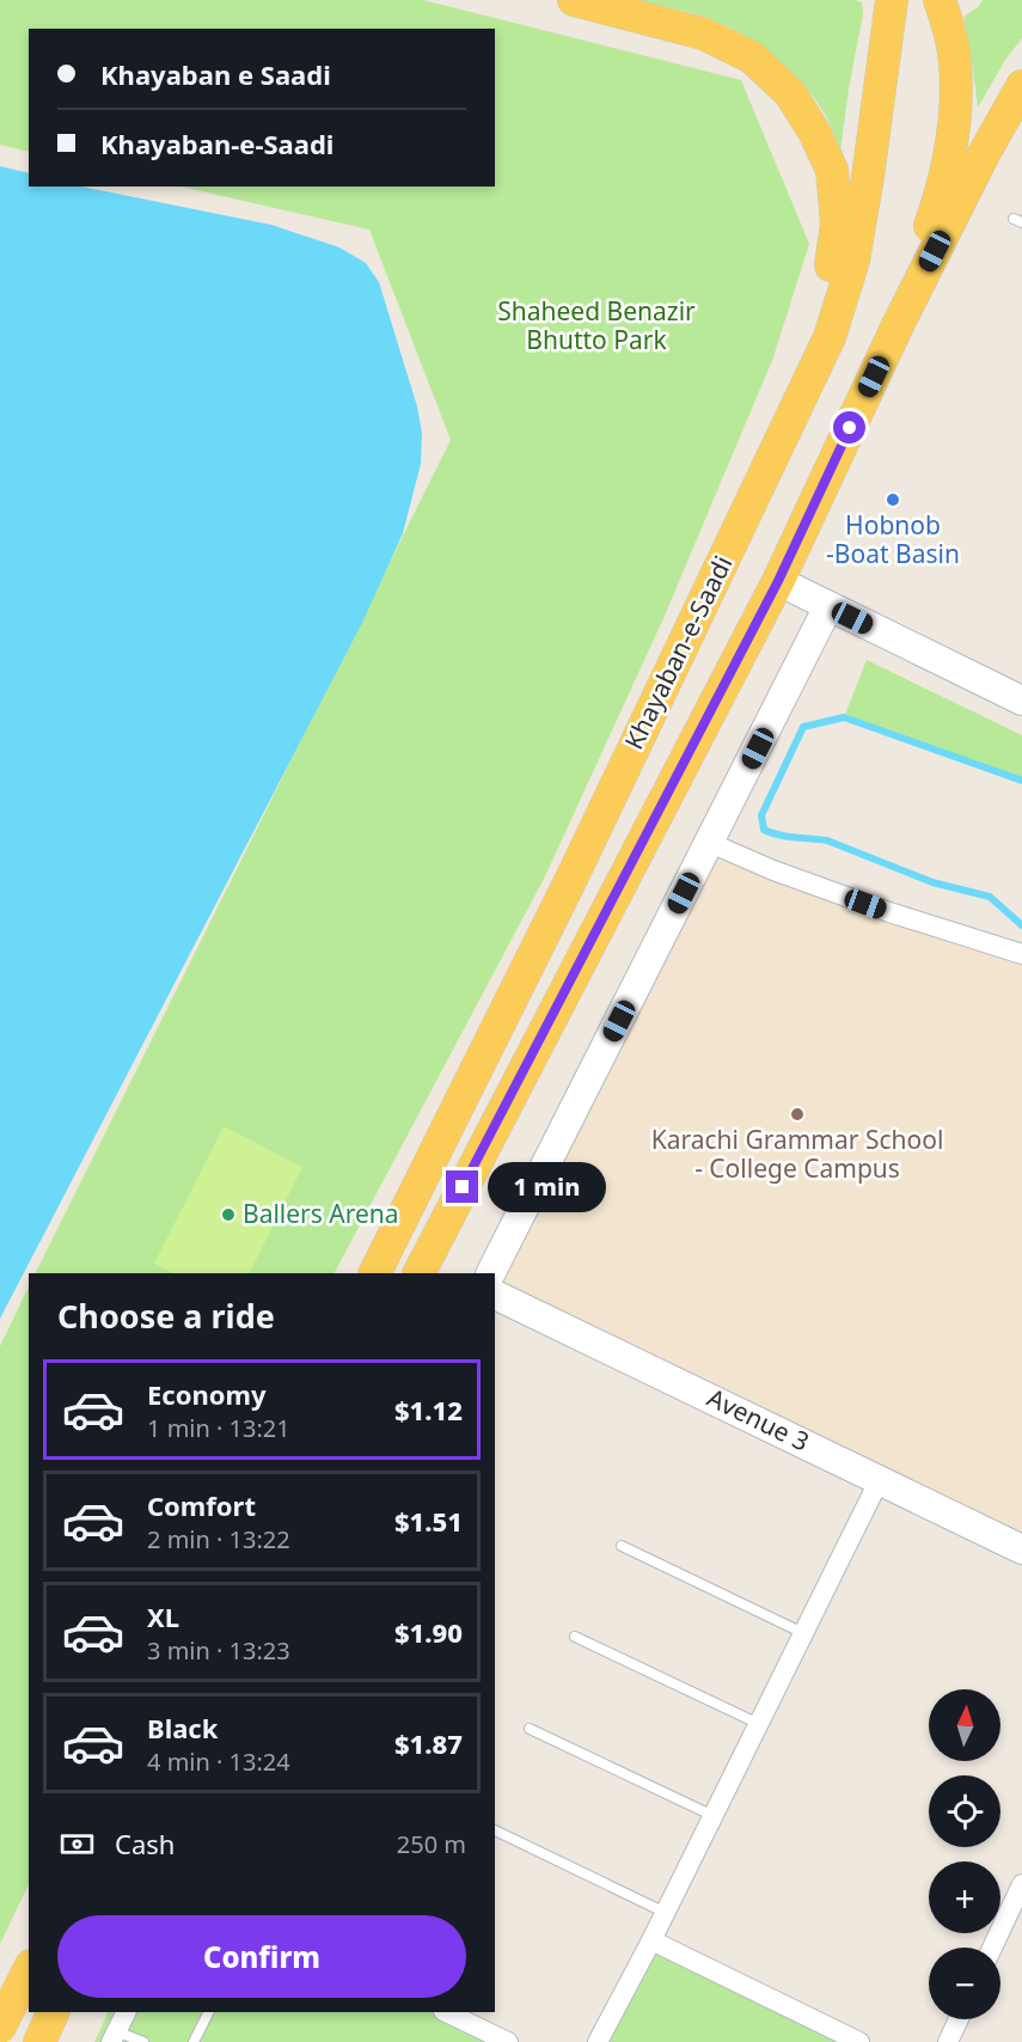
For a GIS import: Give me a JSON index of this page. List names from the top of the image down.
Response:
{
  "streets": {
    "main road": ["Khayaban-e-Saadi"],
    "street": ["Avenue 3"]
  },
  "parks": ["Shaheed Benazir Bhutto Park"],
  "places": ["Hobnob -Boat Basin", "Karachi Grammar School - College Campus", "Ballers Arena"],
  "north": "top",
  "page": {
    "banner": ["Khayaban e Saadi", "Khayaban-e-Saadi"],
    "bubble": "1 min",
    "heading": "Choose a ride",
    "list": [
      {
        "name": "Economy",
        "note": "1 min · 13:21",
        "value": "$1.12"
      },
      {
        "name": "Comfort",
        "note": "2 min · 13:22",
        "value": "$1.51"
      },
      {
        "name": "XL",
        "note": "3 min · 13:23",
        "value": "$1.90"
      },
      {
        "name": "Black",
        "note": "4 min · 13:24",
        "value": "$1.87"
      }
    ],
    "map_buttons": ["+", "−"],
    "pay": ["Cash", "250 m"],
    "buttons": "Confirm"
  }
}
